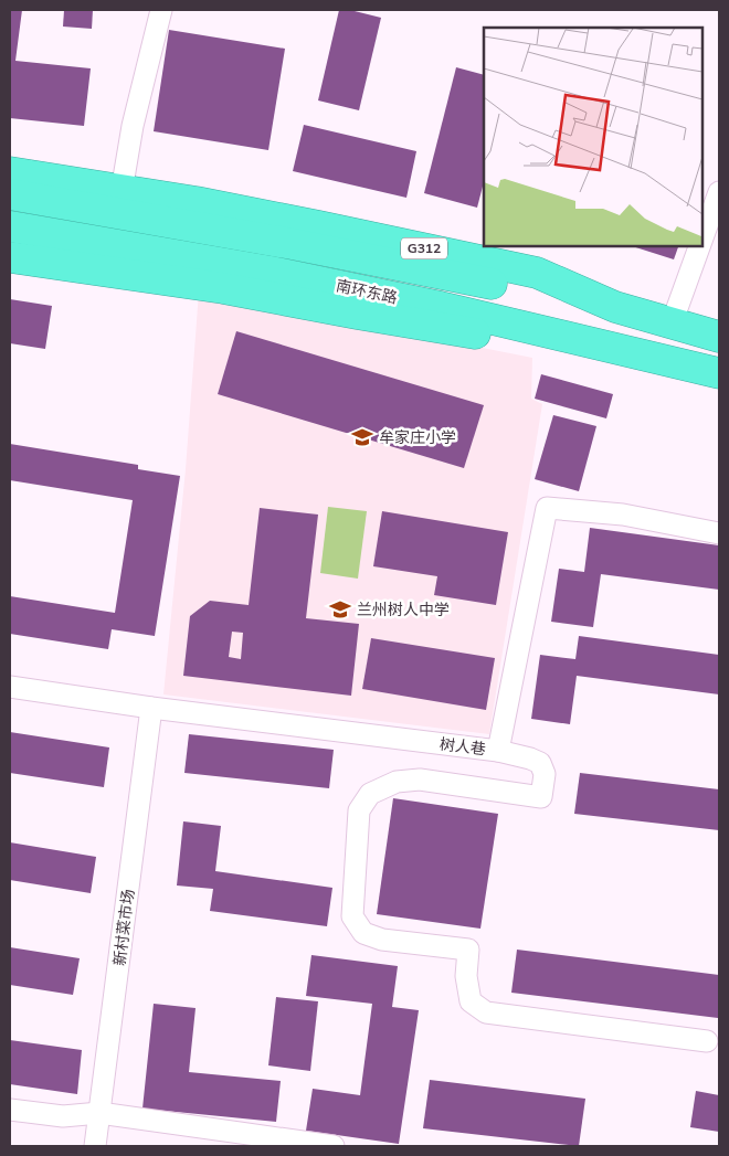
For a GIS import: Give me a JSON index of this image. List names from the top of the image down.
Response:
{
  "streets": {
    "highway": ["G312", "南环东路"],
    "street": ["树人巷", "新村菜市场"]
  },
  "crossings": [
    ["树人巷", "新村菜市场"]
  ],
  "places": {
    "school or university": ["牟家庄小学", "兰州树人中学"]
  }
}
